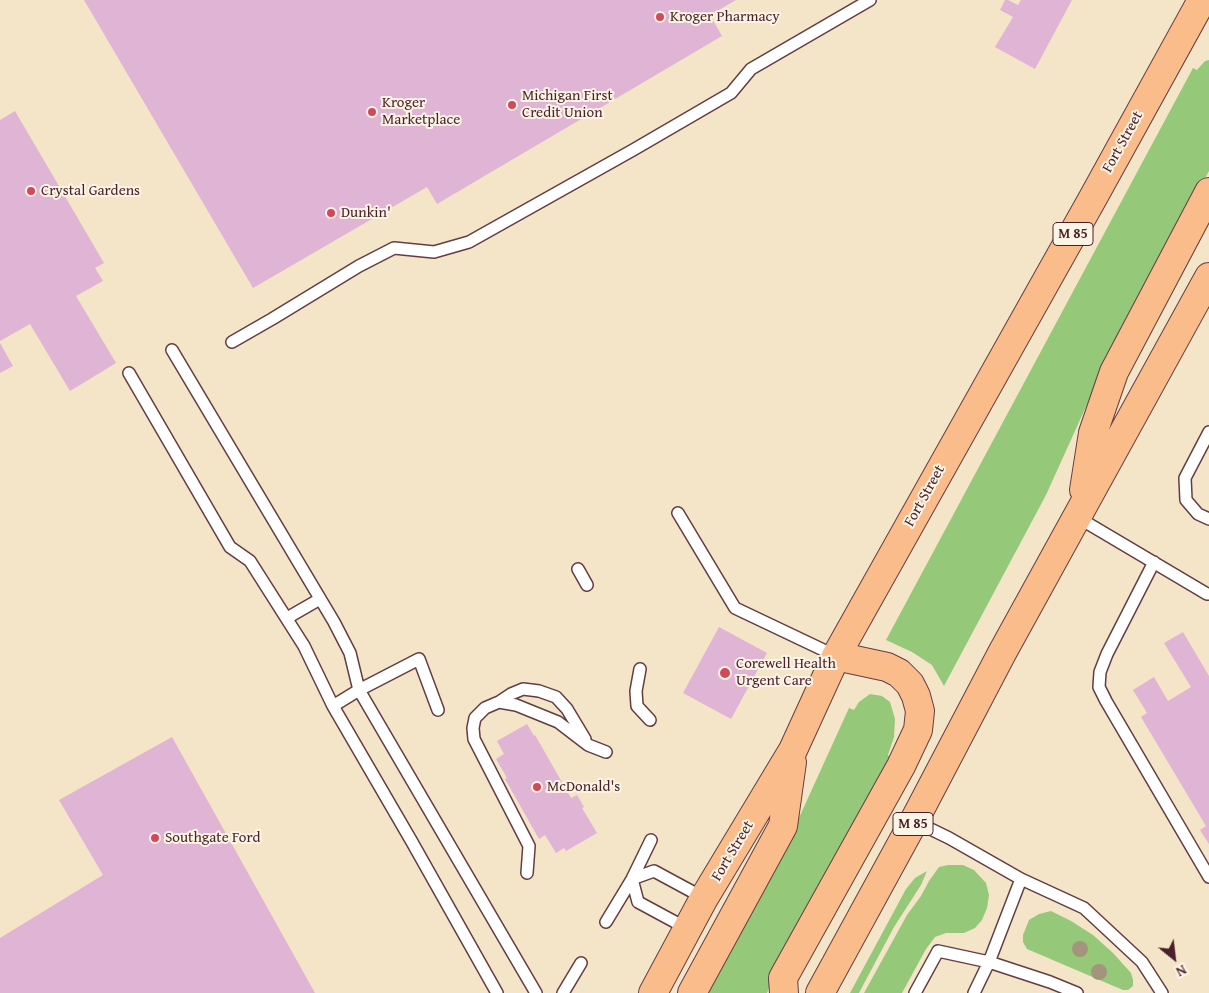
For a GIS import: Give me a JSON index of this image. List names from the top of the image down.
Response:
{
  "streets": {
    "main road": ["Fort Street", "M 85"]
  },
  "places": [
    "Kroger Pharmacy",
    "Michigan First Credit Union",
    "Kroger Marketplace",
    "Crystal Gardens",
    "Dunkin'",
    "Corewell Health Urgent Care",
    "McDonald's",
    "Southgate Ford"
  ],
  "north": "bottom right"
}
